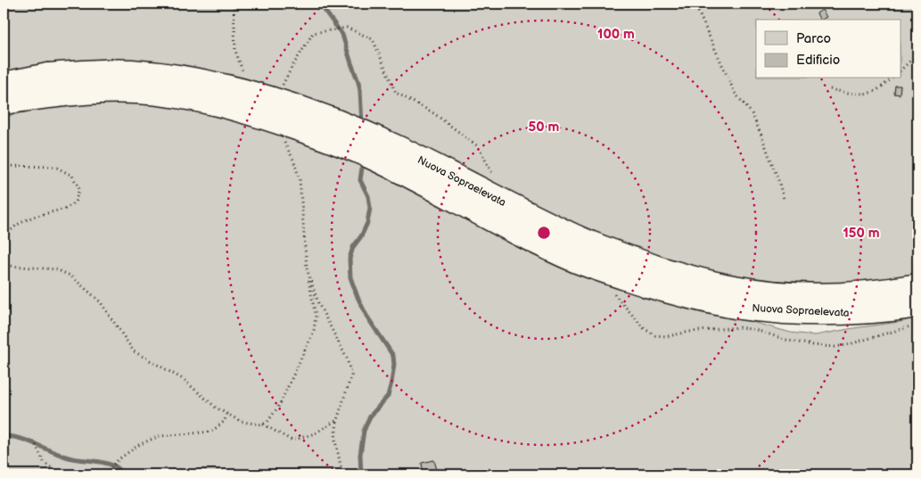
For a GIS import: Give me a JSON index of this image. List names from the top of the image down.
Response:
{
  "streets": {
    "highway": ["Nuova Sopraelevata"]
  },
  "legend": ["Parco", "Edificio"],
  "rings": ["100 m", "50 m", "150 m"]
}
